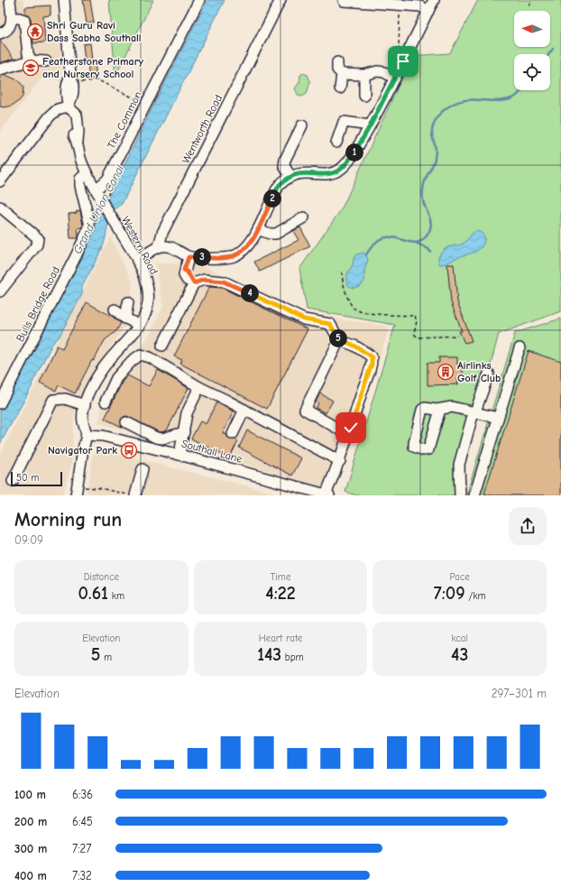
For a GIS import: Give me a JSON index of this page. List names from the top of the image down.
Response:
{
  "streets": {
    "street": [
      "The Common",
      "Wentworth Road",
      "Western Road",
      "Bulls Bridge Road",
      "Southall Lane"
    ]
  },
  "crossings": [
    ["The Common", "Western Road"],
    ["Western Road", "Bulls Bridge Road"],
    ["Western Road", "Southall Lane"]
  ],
  "water": ["Grand Union Canal"],
  "places": {
    "temple": ["Shri Guru Ravi Dass Sabha Southall"],
    "school or university": ["Featherstone Primary and Nursery School"],
    "building": ["Airlinks Golf Club"],
    "bus stop": ["Navigator Park"]
  },
  "scale_bar": "50 m",
  "north": "left",
  "page": {
    "pins": [
      "1",
      "2",
      "3",
      "4",
      "5"
    ],
    "scale": "50 m",
    "heading": ["Morning run", "09:09"],
    "stats": [
      ["Distance", "0.61 km"],
      ["Time", "4:22"],
      ["Pace", "7:09 /km"],
      ["Elevation", "5 m"],
      ["Heart rate", "143 bpm"],
      ["kcal", "43"]
    ],
    "chart": ["Elevation", "297–301 m"],
    "list": [
      {
        "name": "100 m",
        "note": "6:36"
      },
      {
        "name": "200 m",
        "note": "6:45"
      },
      {
        "name": "300 m",
        "note": "7:27"
      },
      {
        "name": "400 m",
        "note": "7:32"
      }
    ]
  }
}
